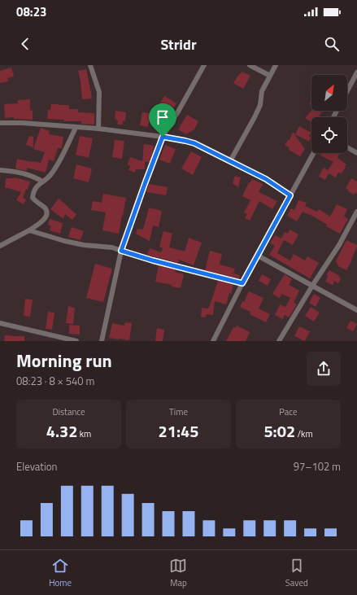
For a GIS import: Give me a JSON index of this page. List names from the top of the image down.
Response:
{
  "north": "top right",
  "page": {
    "status": "08:23",
    "header": "Stridr",
    "heading": ["Morning run", "08:23 · 8 × 540 m"],
    "stats": [
      ["Distance", "4.32 km"],
      ["Time", "21:45"],
      ["Pace", "5:02 /km"]
    ],
    "chart": ["Elevation", "97–102 m"],
    "tabs": ["Home", "Map", "Saved"]
  }
}
